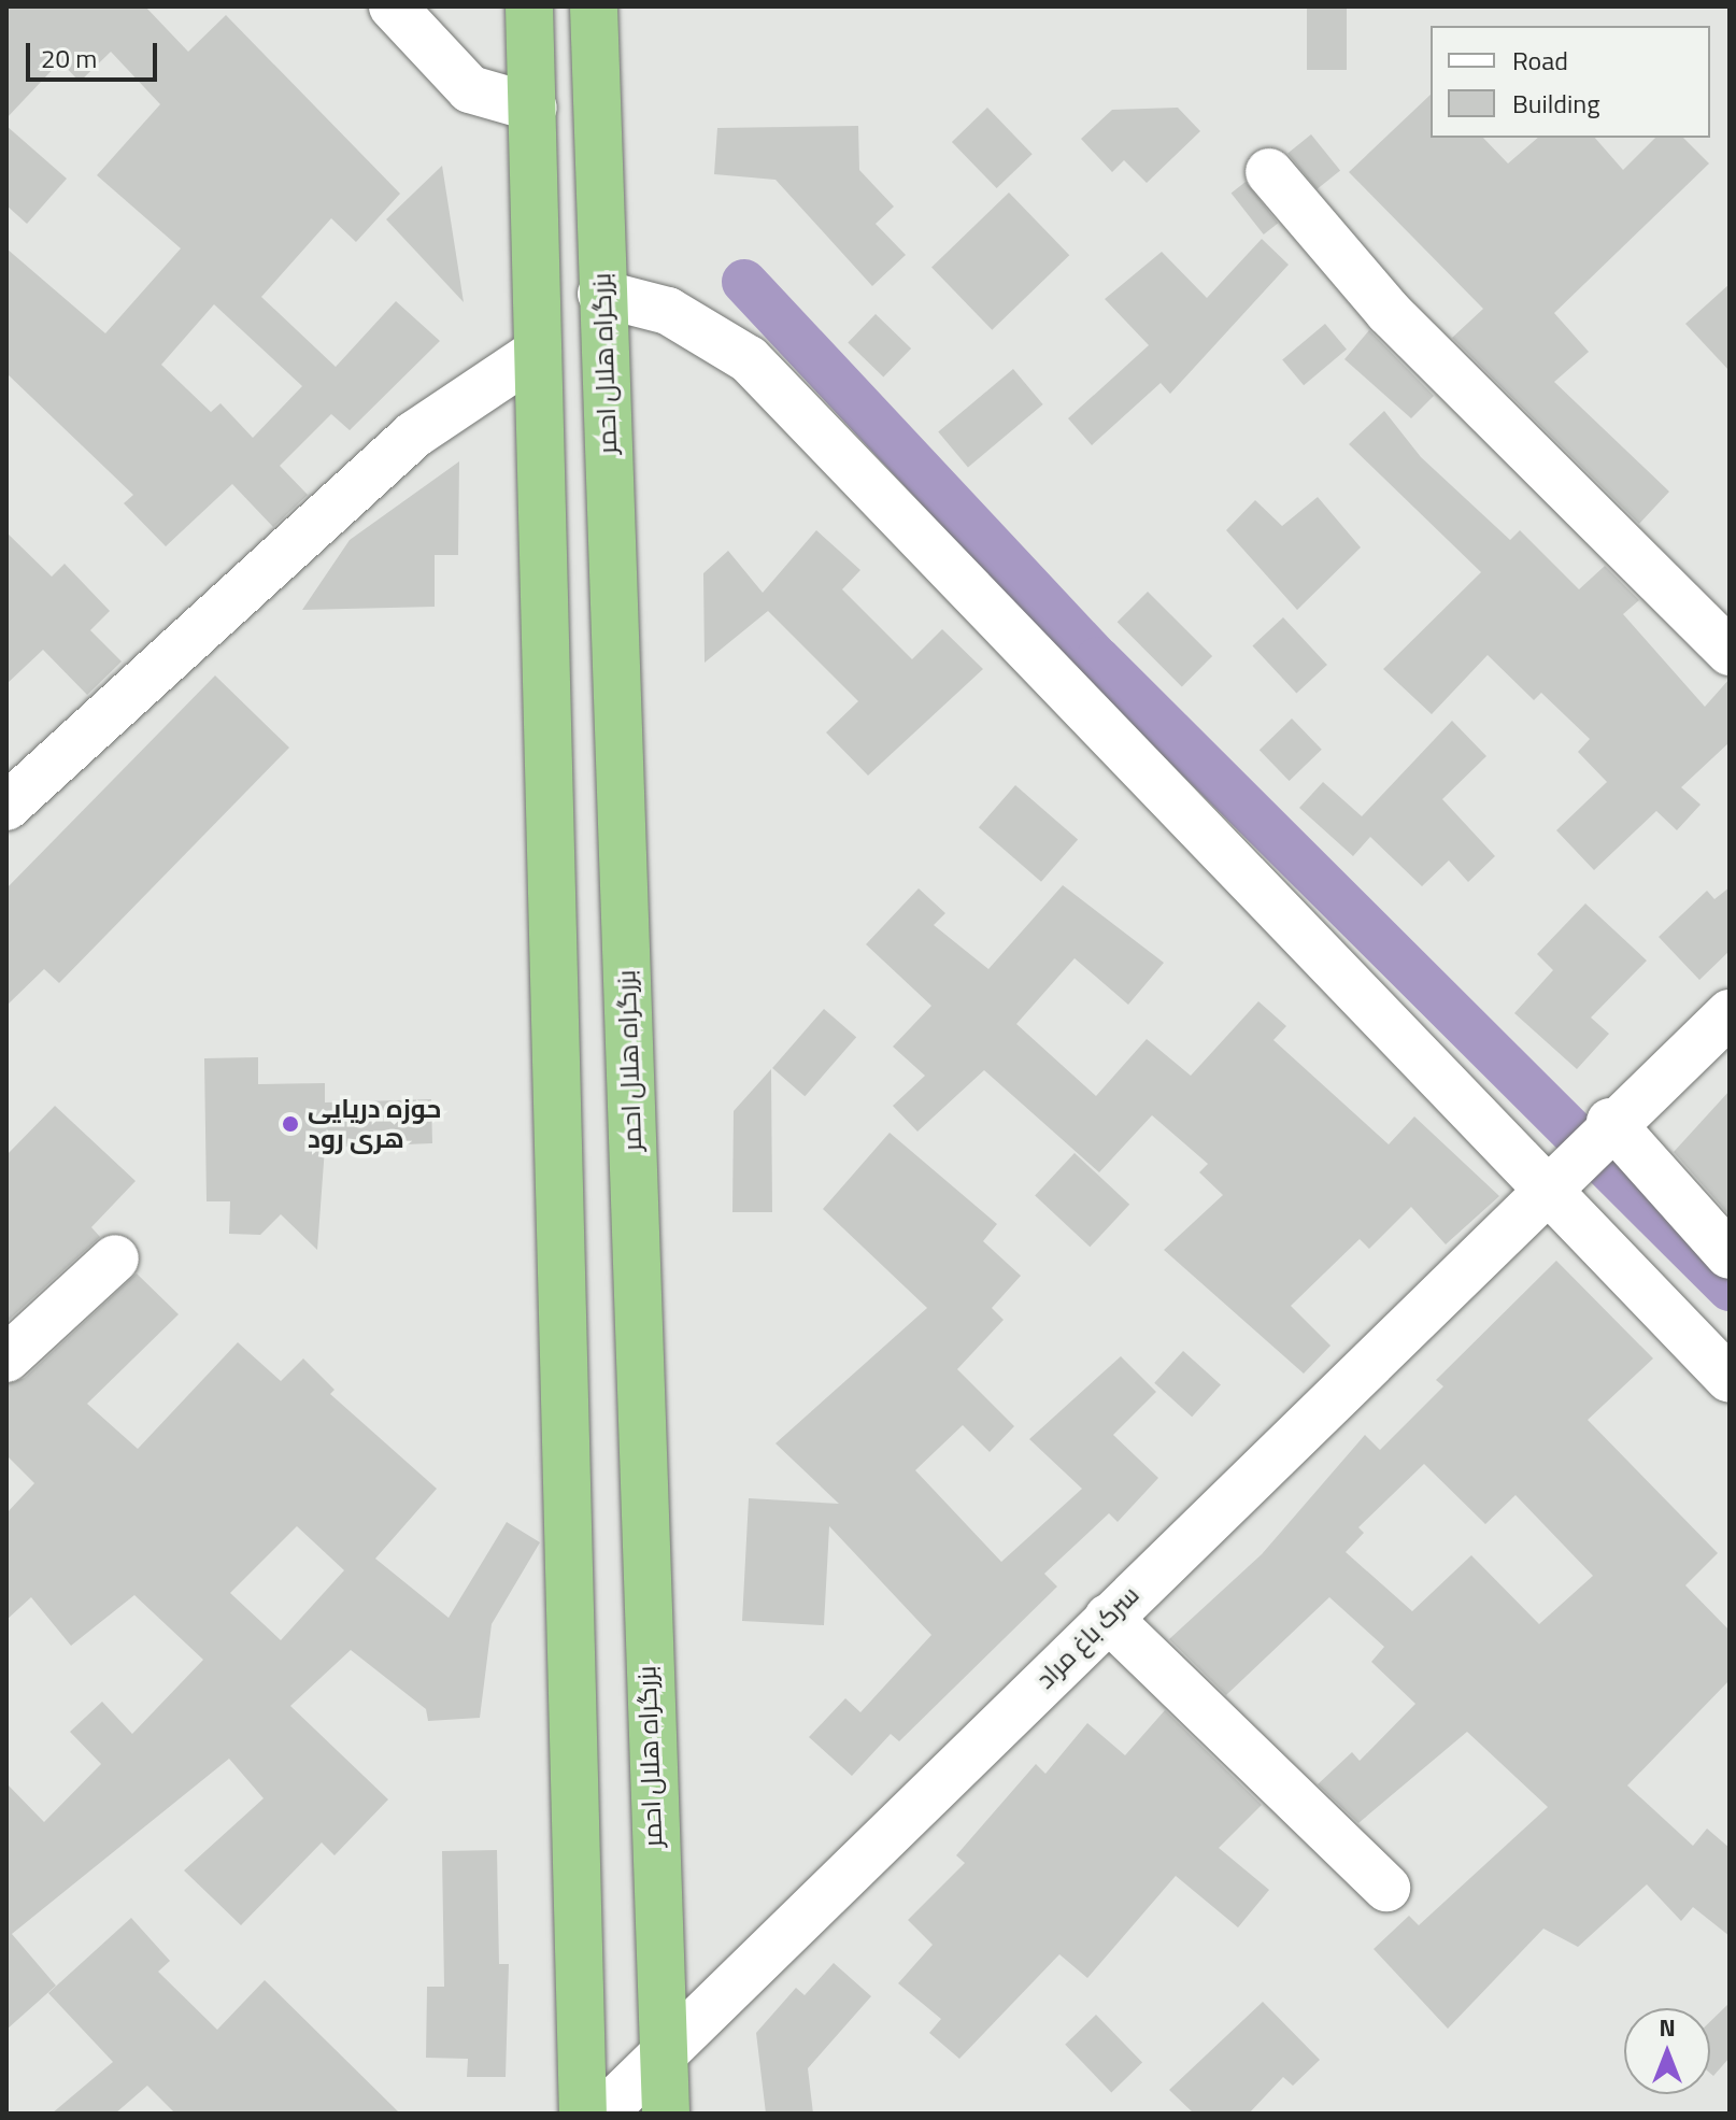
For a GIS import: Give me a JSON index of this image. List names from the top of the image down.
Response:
{
  "streets": {
    "highway": ["بزرگراه هلال احمر"],
    "street": ["سرک باغ مراد"]
  },
  "crossings": [
    ["بزرگراه هلال احمر", "سرک باغ مراد"]
  ],
  "places": ["حوزه دریایی هری رود"],
  "legend": ["Road", "Building"],
  "scale_bar": "20 m",
  "north": "top"
}
